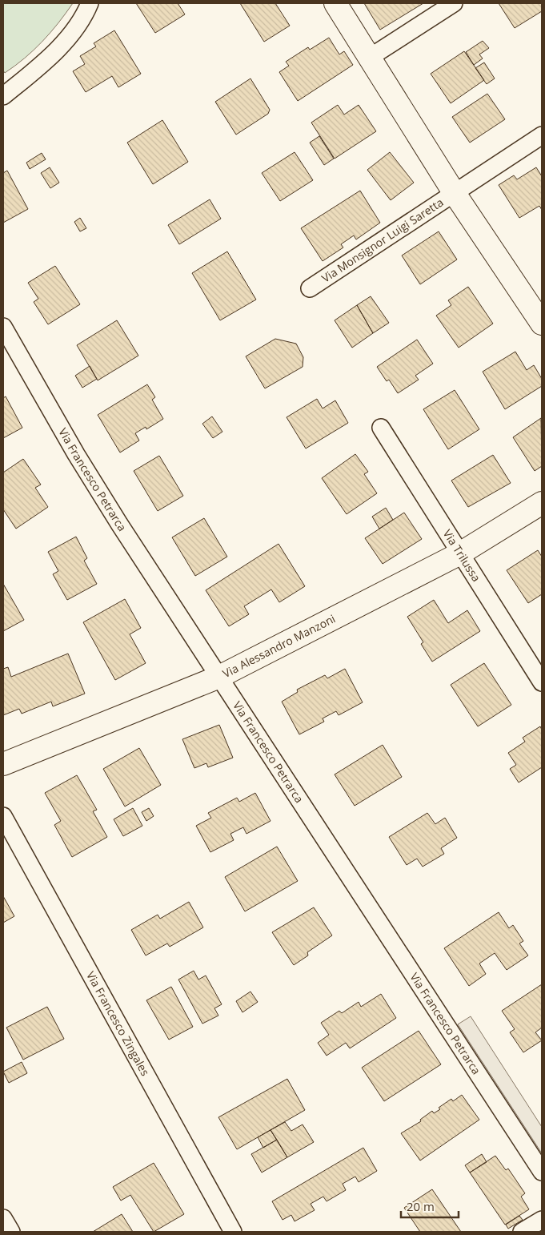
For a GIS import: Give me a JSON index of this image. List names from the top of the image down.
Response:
{
  "streets": {
    "street": [
      "Via Monsignor Luigi Saretta",
      "Via Francesco Petrarca",
      "Via Trilussa",
      "Via Alessandro Manzoni",
      "Via Francesco Zingales"
    ]
  },
  "crossings": [
    ["Via Francesco Petrarca", "Via Alessandro Manzoni"],
    ["Via Trilussa", "Via Alessandro Manzoni"]
  ],
  "scale_bar": "20 m"
}
